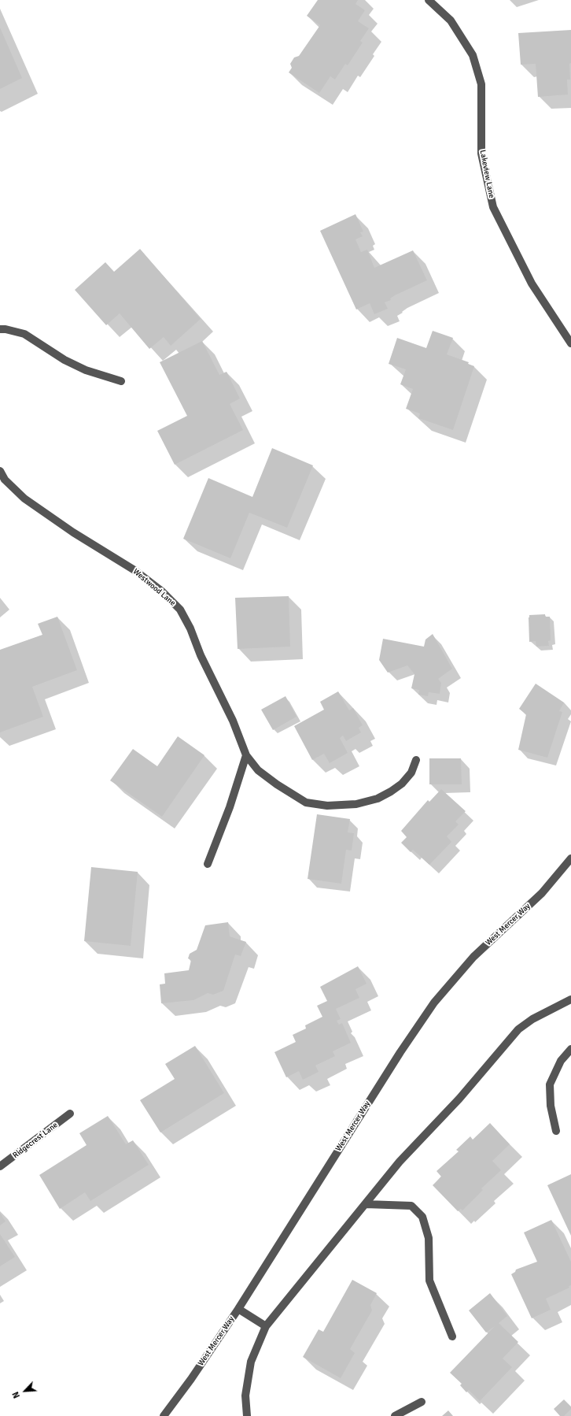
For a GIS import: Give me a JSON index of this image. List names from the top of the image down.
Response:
{
  "streets": {
    "street": [
      "Lakeview Lane",
      "Westwood Lane",
      "West Mercer Way",
      "Ridgecrest Lane"
    ]
  },
  "north": "bottom left"
}
